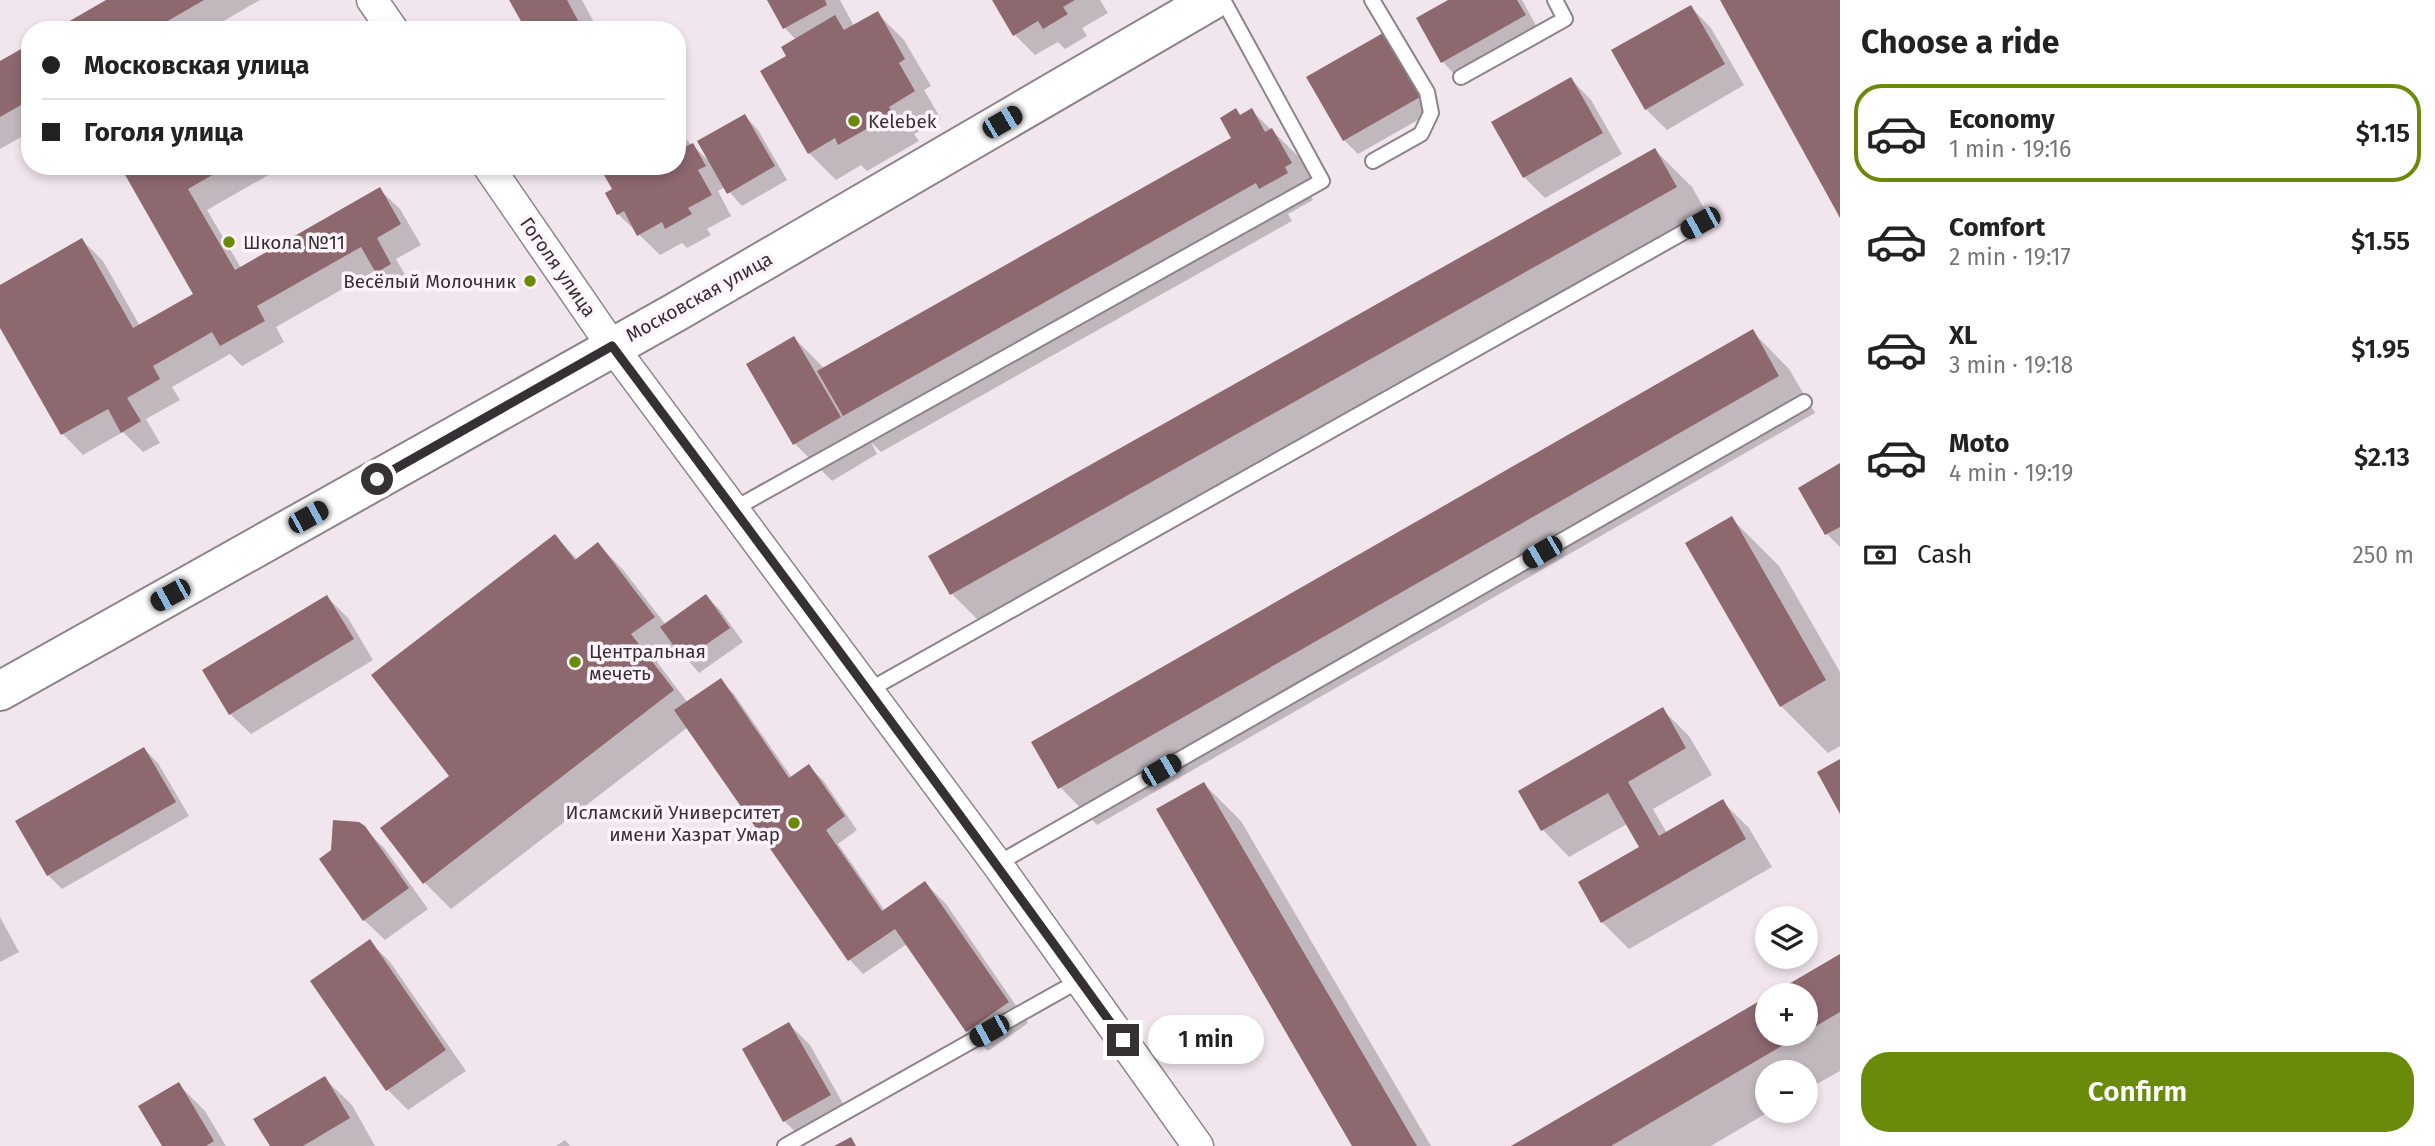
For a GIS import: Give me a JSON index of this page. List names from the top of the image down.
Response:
{
  "streets": {
    "street": ["Гоголя улица", "Московская улица"]
  },
  "crossings": [
    ["Гоголя улица", "Московская улица"]
  ],
  "places": [
    "Kelebek",
    "Школа №11",
    "Весёлый Молочник",
    "Центральная мечеть",
    "Исламский Университет имени Хазрат Умар"
  ],
  "page": {
    "heading": "Choose a ride",
    "banner": ["Московская улица", "Гоголя улица"],
    "list": [
      {
        "name": "Economy",
        "note": "1 min · 19:16",
        "value": "$1.15"
      },
      {
        "name": "Comfort",
        "note": "2 min · 19:17",
        "value": "$1.55"
      },
      {
        "name": "XL",
        "note": "3 min · 19:18",
        "value": "$1.95"
      },
      {
        "name": "Moto",
        "note": "4 min · 19:19",
        "value": "$2.13"
      }
    ],
    "pay": ["Cash", "250 m"],
    "map_buttons": ["+", "−"],
    "bubble": "1 min",
    "buttons": "Confirm"
  }
}
